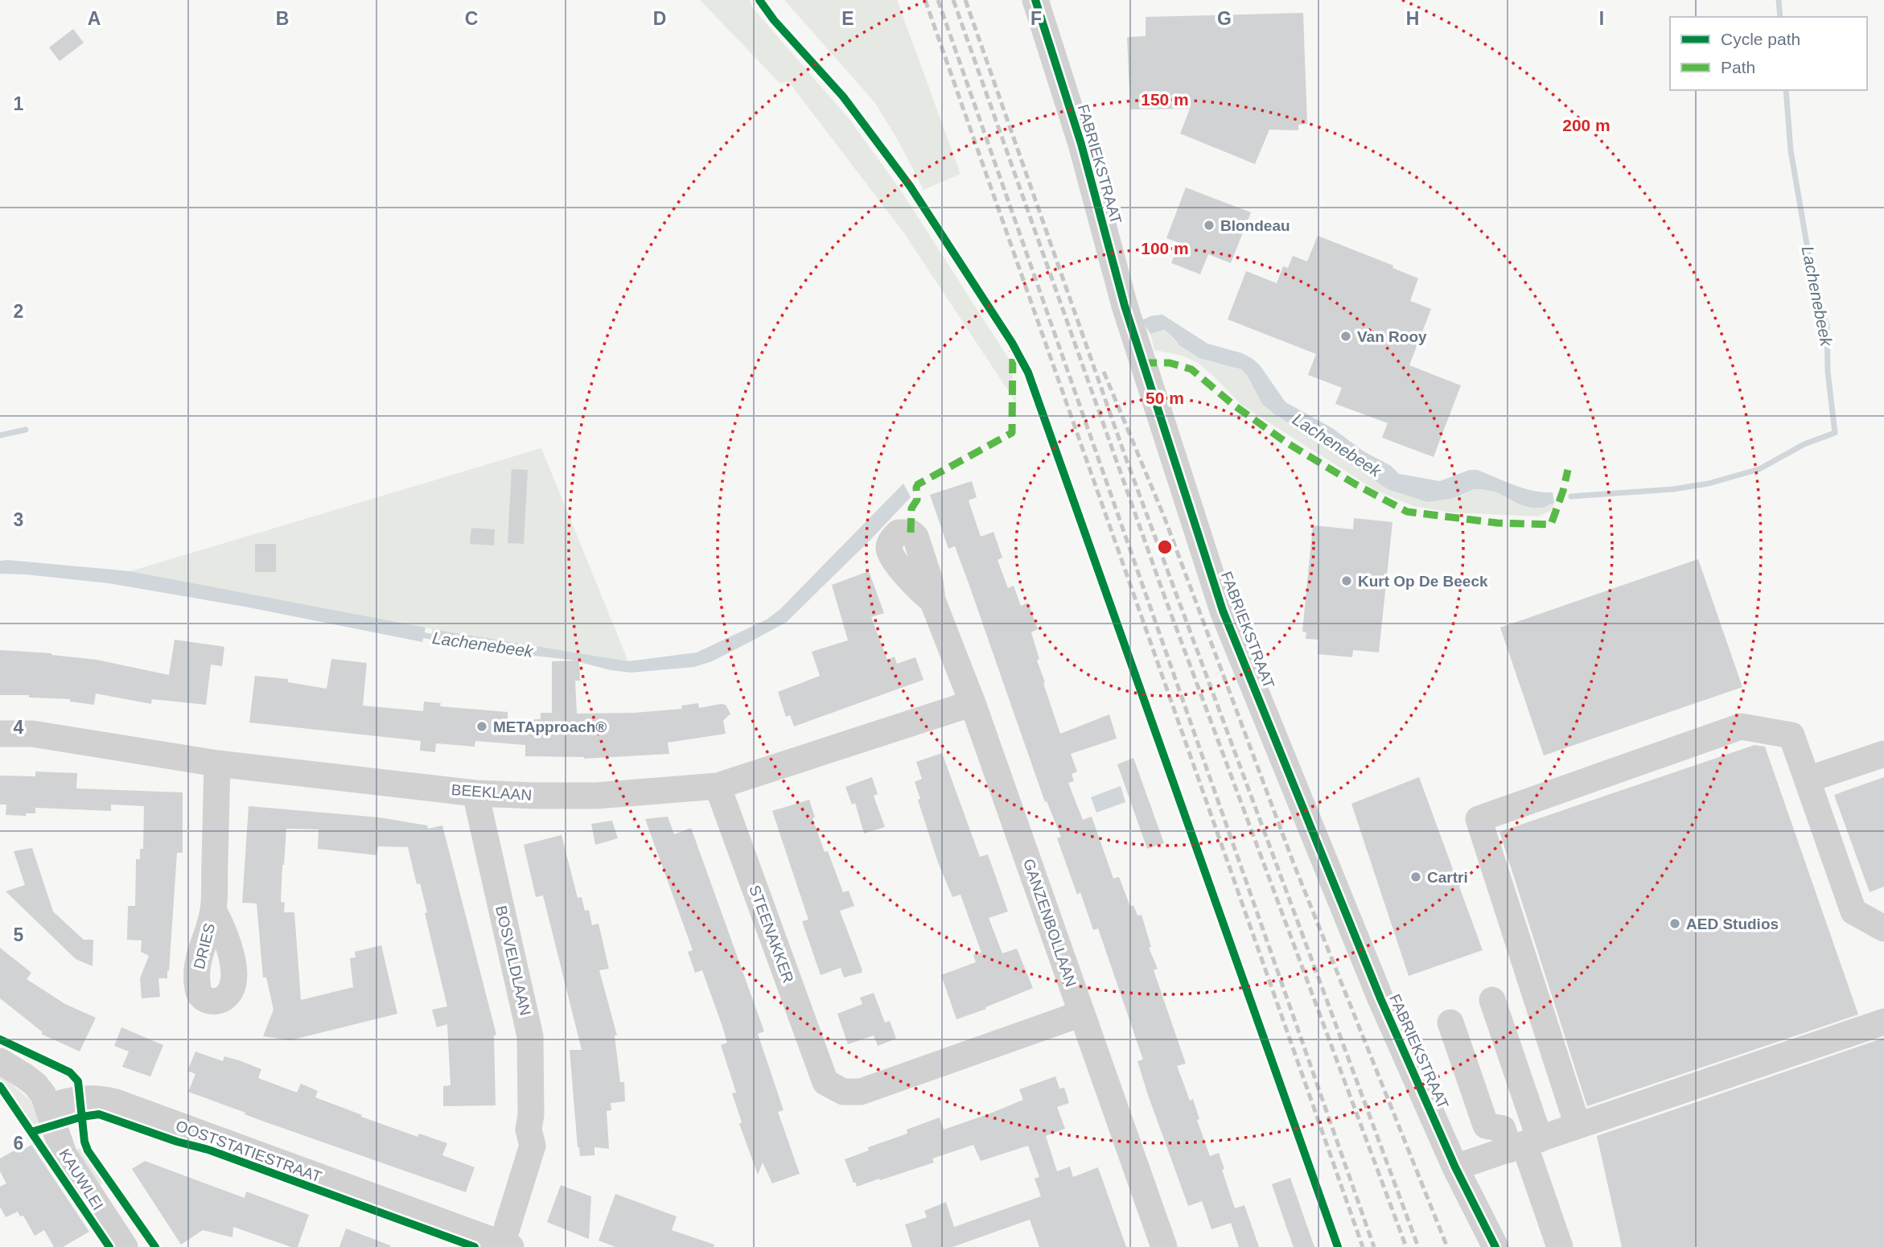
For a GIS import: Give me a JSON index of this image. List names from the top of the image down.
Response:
{
  "streets": {
    "street": [
      "FABRIEKSTRAAT",
      "BEEKLAAN",
      "GANZENBOLLAAN",
      "STEENAKKER",
      "DRIES",
      "BOSVELDLAAN",
      "OOSTSTATIESTRAAT",
      "KAUWLEI"
    ]
  },
  "crossings": [
    ["BEEKLAAN", "GANZENBOLLAAN"],
    ["BEEKLAAN", "STEENAKKER"],
    ["BEEKLAAN", "DRIES"],
    ["BEEKLAAN", "BOSVELDLAAN"],
    ["GANZENBOLLAAN", "STEENAKKER"],
    ["BOSVELDLAAN", "OOSTSTATIESTRAAT"],
    ["OOSTSTATIESTRAAT", "KAUWLEI"]
  ],
  "water": ["Lachenebeek"],
  "places": [
    "Blondeau",
    "Van Rooy",
    "Kurt Op De Beeck",
    "METApproach®",
    "Cartri",
    "AED Studios"
  ],
  "legend": ["Cycle path", "Path"],
  "grid": {
    "columns": [
      "A",
      "B",
      "C",
      "D",
      "E",
      "F",
      "G",
      "H",
      "I"
    ],
    "rows": [
      "1",
      "2",
      "3",
      "4",
      "5",
      "6"
    ]
  },
  "rings": [
    "150 m",
    "200 m",
    "100 m",
    "50 m"
  ]
}
